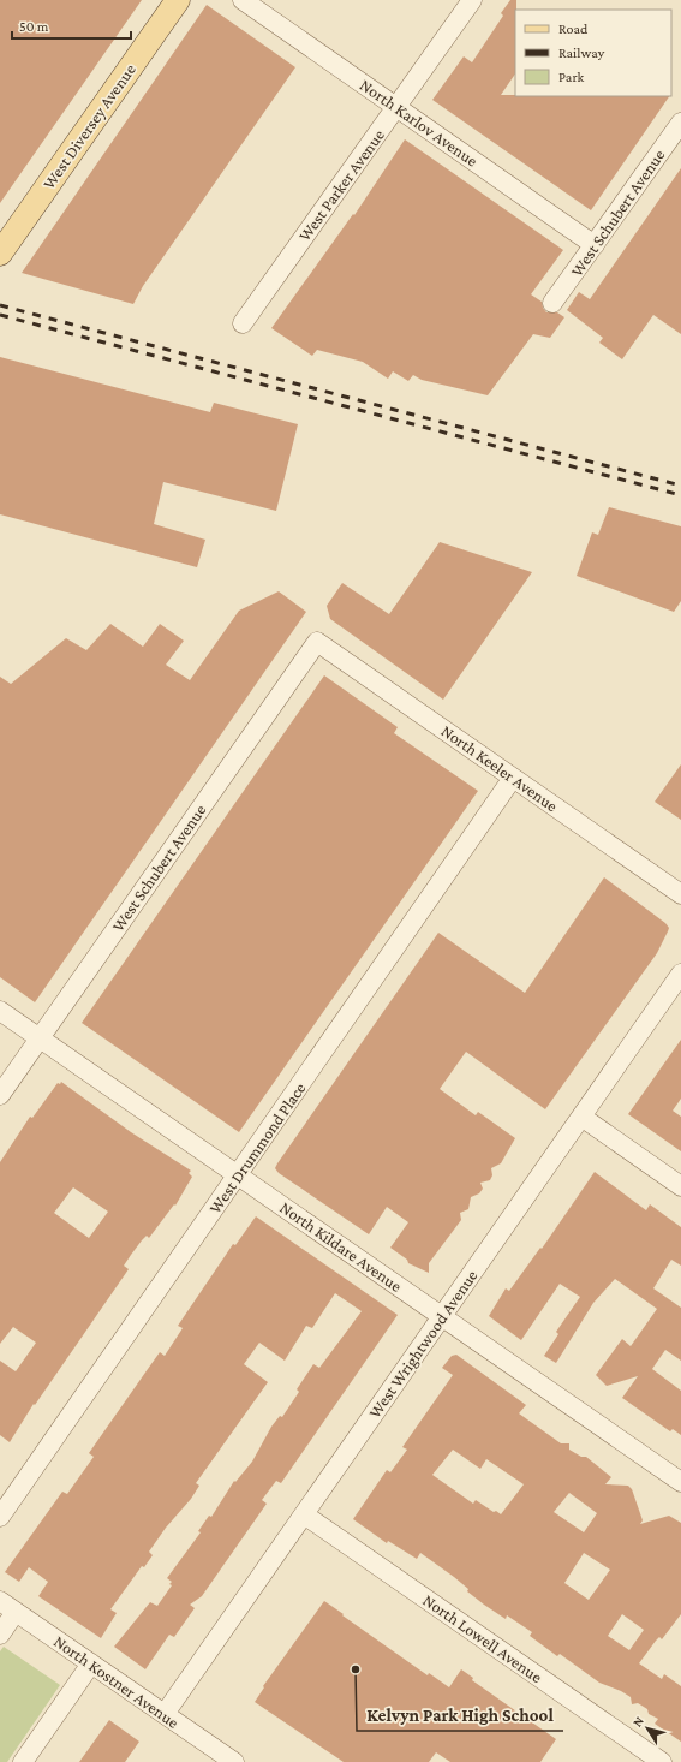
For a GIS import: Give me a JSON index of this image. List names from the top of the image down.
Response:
{
  "streets": {
    "main road": ["West Diversey Avenue"],
    "street": [
      "North Karlov Avenue",
      "West Parker Avenue",
      "West Schubert Avenue",
      "North Keeler Avenue",
      "West Drummond Place",
      "North Kildare Avenue",
      "West Wrightwood Avenue",
      "North Lowell Avenue",
      "North Kostner Avenue"
    ]
  },
  "crossings": [
    ["North Karlov Avenue", "West Parker Avenue"],
    ["North Karlov Avenue", "West Schubert Avenue"],
    ["West Schubert Avenue", "North Keeler Avenue"],
    ["West Schubert Avenue", "North Kildare Avenue"],
    ["North Keeler Avenue", "West Drummond Place"],
    ["West Drummond Place", "North Kildare Avenue"],
    ["North Kildare Avenue", "West Wrightwood Avenue"],
    ["West Wrightwood Avenue", "North Lowell Avenue"],
    ["West Wrightwood Avenue", "North Kostner Avenue"]
  ],
  "places": ["Kelvyn Park High School"],
  "legend": ["Road", "Railway", "Park"],
  "scale_bar": "50 m",
  "north": "top left"
}
